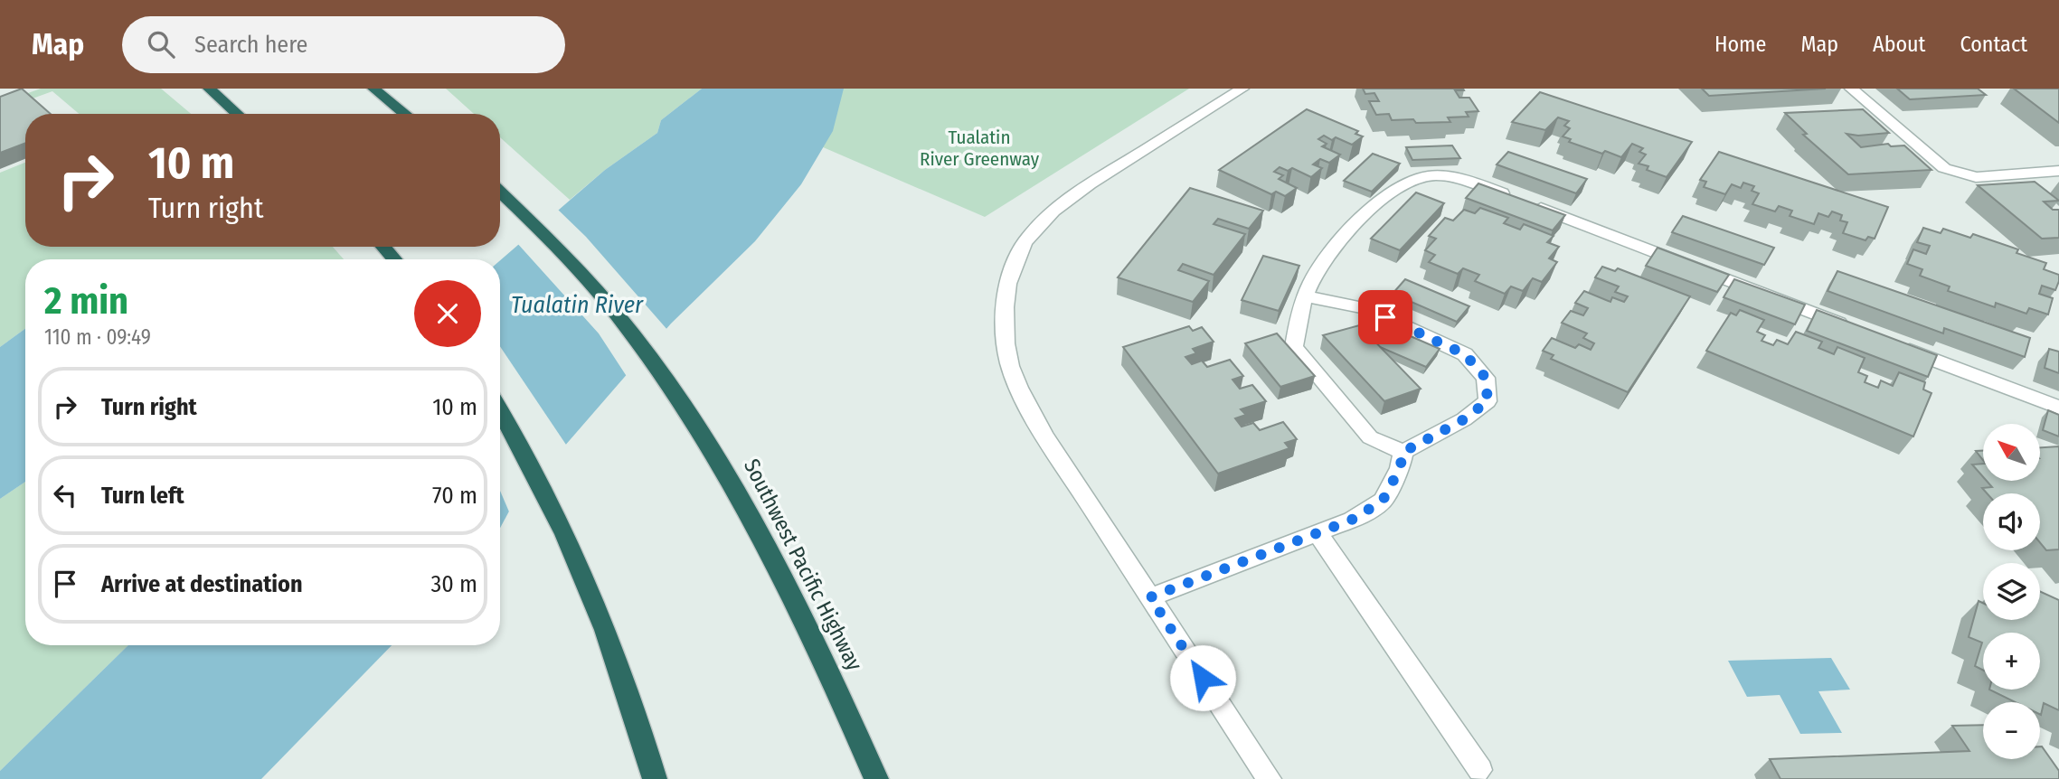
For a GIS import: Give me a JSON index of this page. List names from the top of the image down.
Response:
{
  "streets": {
    "highway": ["Southwest Pacific Highway"]
  },
  "water": ["Tualatin River"],
  "parks": ["Tualatin River Greenway"],
  "north": "top left",
  "page": {
    "header": "Map",
    "search": "Search here",
    "nav": [
      "Home",
      "Map",
      "About",
      "Contact"
    ],
    "turn": ["10 m", "Turn right"],
    "heading": ["2 min", "110 m · 09:49"],
    "list": [
      {
        "name": "Turn right",
        "value": "10 m"
      },
      {
        "name": "Turn left",
        "value": "70 m"
      },
      {
        "name": "Arrive at destination",
        "value": "30 m"
      }
    ],
    "map_buttons": ["+", "−"]
  }
}
